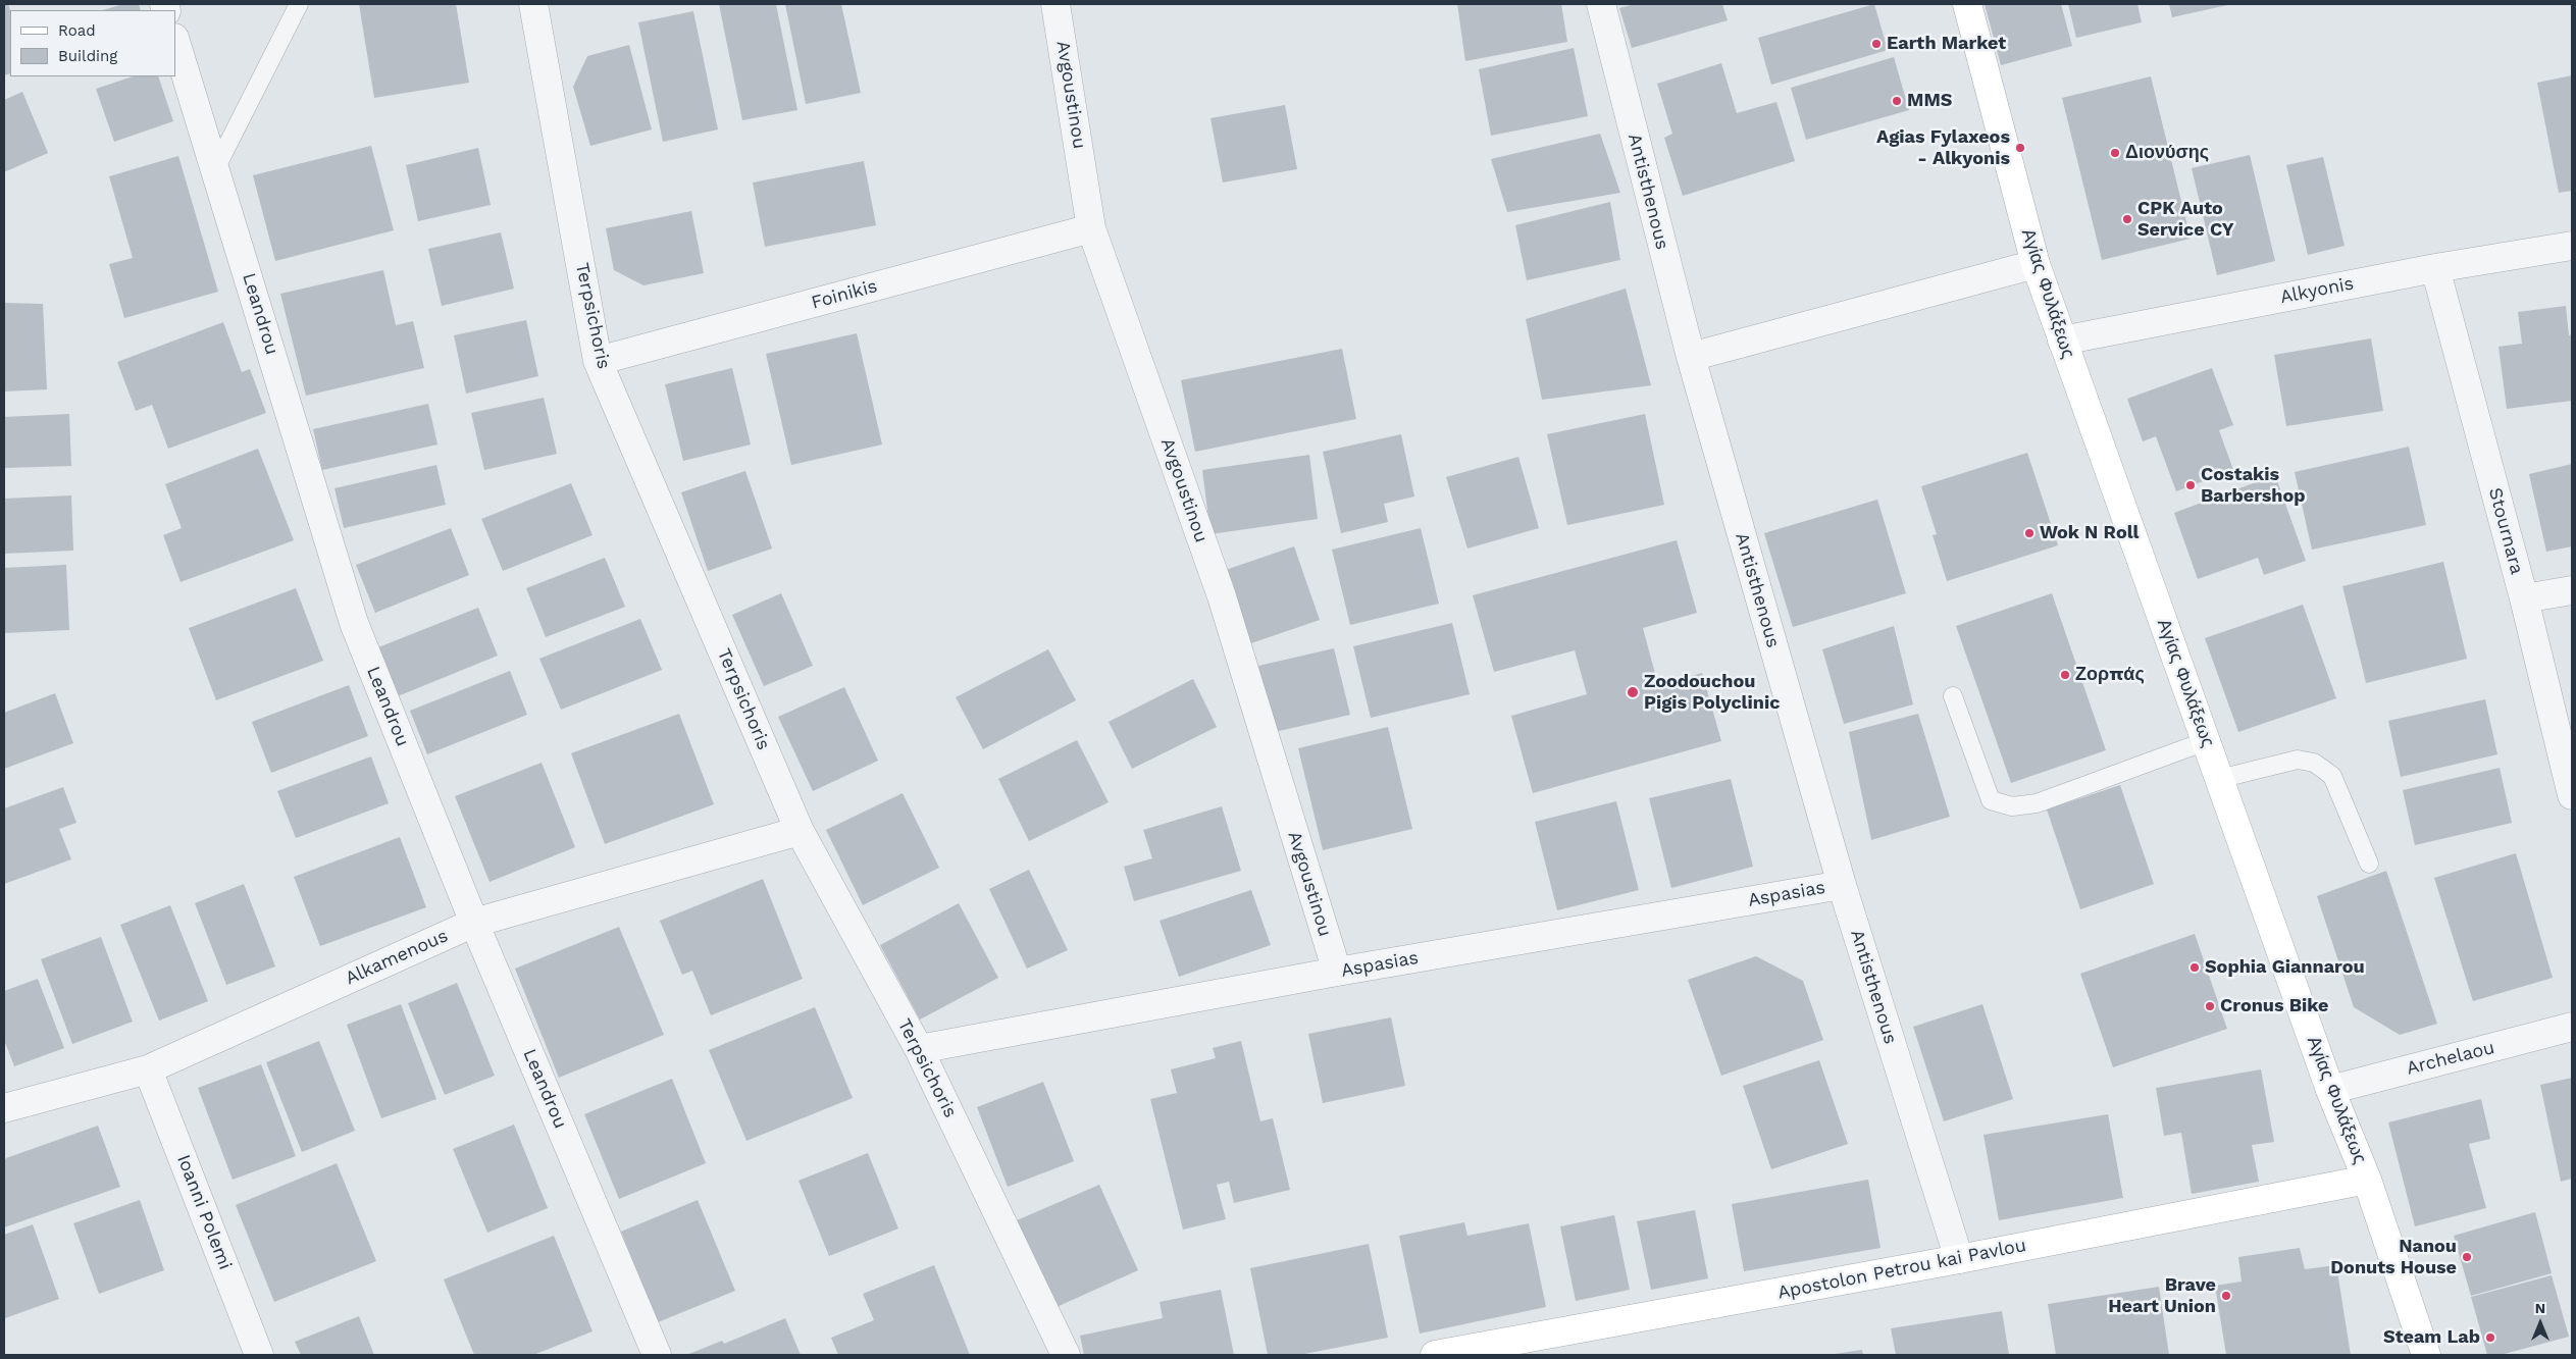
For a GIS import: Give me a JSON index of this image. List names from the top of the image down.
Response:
{
  "streets": {
    "main road": ["Αγίας Φυλάξεως", "Apostolon Petrou kai Pavlou"],
    "street": [
      "Avgoustinou",
      "Antisthenous",
      "Alkyonis",
      "Foinikis",
      "Leandrou",
      "Terpsichoris",
      "Stournara",
      "Aspasias",
      "Alkamenous",
      "Archelaou",
      "Ioanni Polemi"
    ]
  },
  "crossings": [
    ["Avgoustinou", "Foinikis"],
    ["Avgoustinou", "Aspasias"],
    ["Antisthenous", "Aspasias"],
    ["Antisthenous", "Apostolon Petrou kai Pavlou"],
    ["Alkyonis", "Αγίας Φυλάξεως"],
    ["Alkyonis", "Stournara"],
    ["Αγίας Φυλάξεως", "Archelaou"],
    ["Αγίας Φυλάξεως", "Apostolon Petrou kai Pavlou"],
    ["Foinikis", "Terpsichoris"],
    ["Leandrou", "Alkamenous"],
    ["Terpsichoris", "Aspasias"],
    ["Terpsichoris", "Alkamenous"],
    ["Alkamenous", "Ioanni Polemi"]
  ],
  "places": [
    "Earth Market",
    "MMS",
    "Agias Fylaxeos - Alkyonis",
    "Διονύσης",
    "CPK Auto Service CY",
    "Costakis Barbershop",
    "Wok N Roll",
    "Ζορπάς",
    "Zoodouchou Pigis Polyclinic",
    "Sophia Giannarou",
    "Cronus Bike",
    "Nanou Donuts House",
    "Brave Heart Union",
    "Steam Lab"
  ],
  "legend": ["Road", "Building"],
  "north": "top"
}
